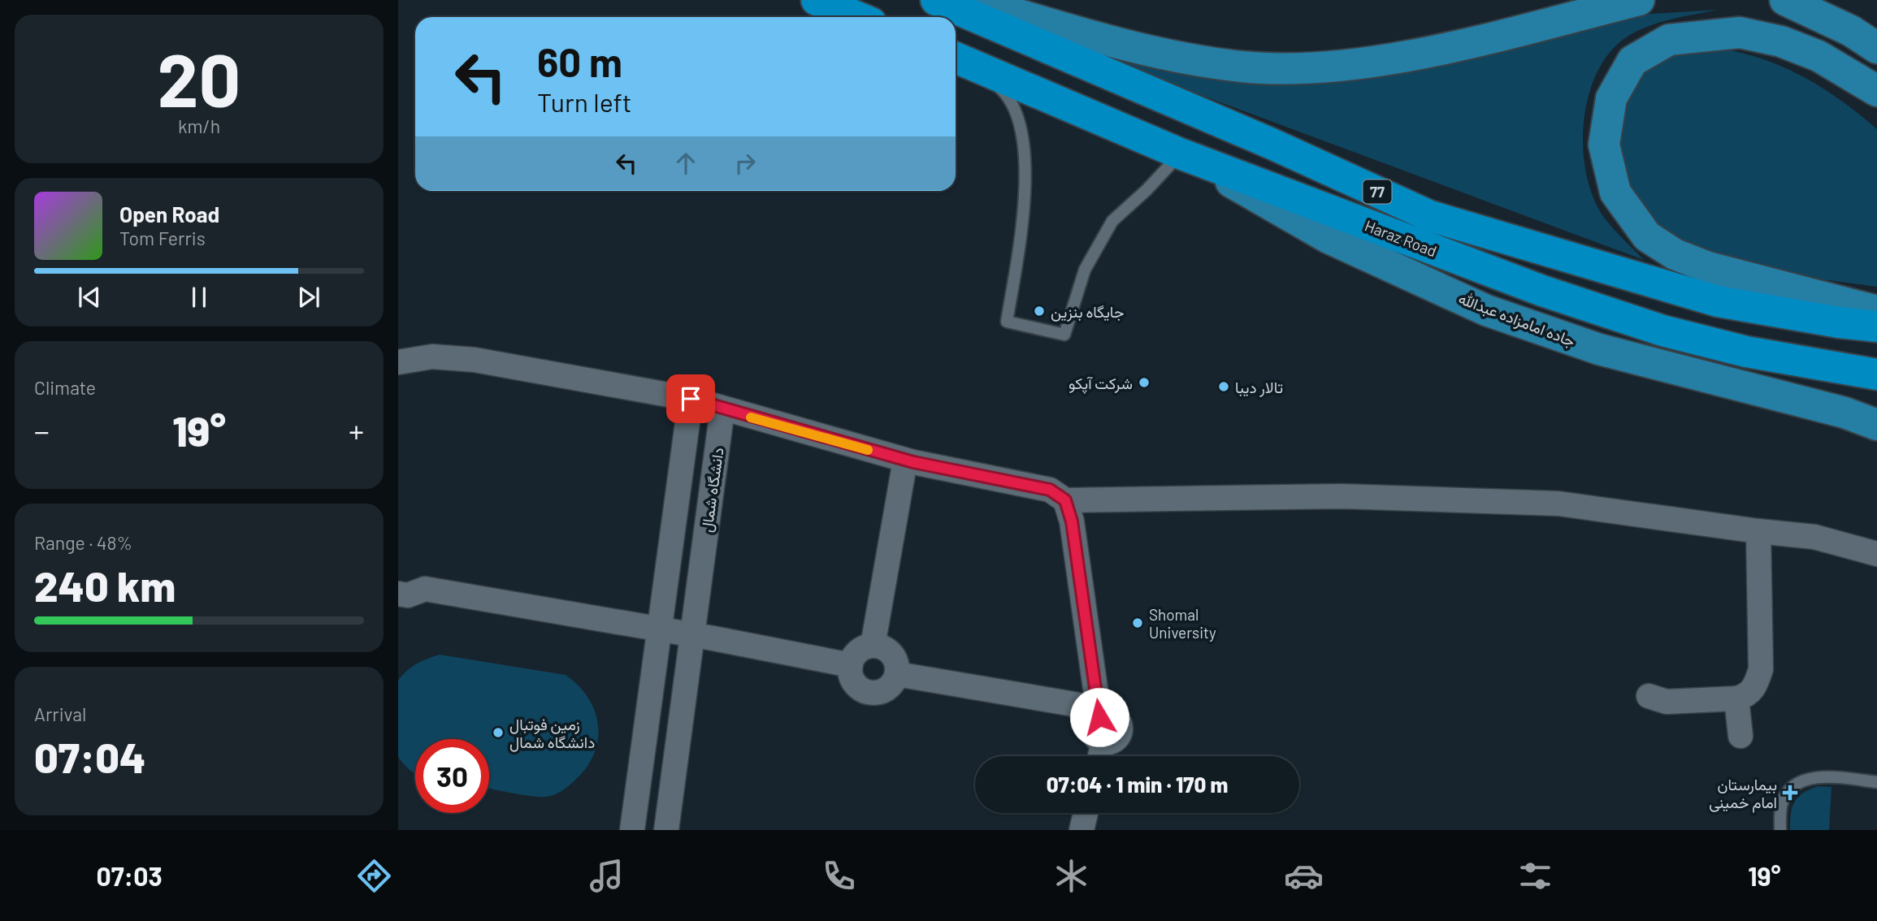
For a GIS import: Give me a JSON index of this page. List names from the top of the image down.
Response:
{
  "streets": {
    "highway": ["77", "Haraz Road"],
    "main road": ["جاده امامزاده عبدالله"],
    "street": ["دانشگاه شمال"]
  },
  "crossings": [
    ["Haraz Road", "جاده امامزاده عبدالله"]
  ],
  "places": {
    "other": [
      "جایگاه بنزین",
      "شرکت آپکو",
      "تالار دیبا",
      "Shomal University",
      "زمین فوتبال دانشگاه شمال"
    ],
    "health": ["بیمارستان امام خمینی"]
  },
  "page": {
    "tile": [
      ["20", "km/h"],
      "Climate",
      ["Range · 48%", "240 km"],
      ["Arrival", "07:04"]
    ],
    "turn": ["60 m", "Turn left"],
    "song": ["Open Road", "Tom Ferris"],
    "heat": ["−", "19°", "+"],
    "limit": "30",
    "trip": "07:04 · 1 min · 170 m",
    "tabs": ["07:03", "19°"]
  }
}
